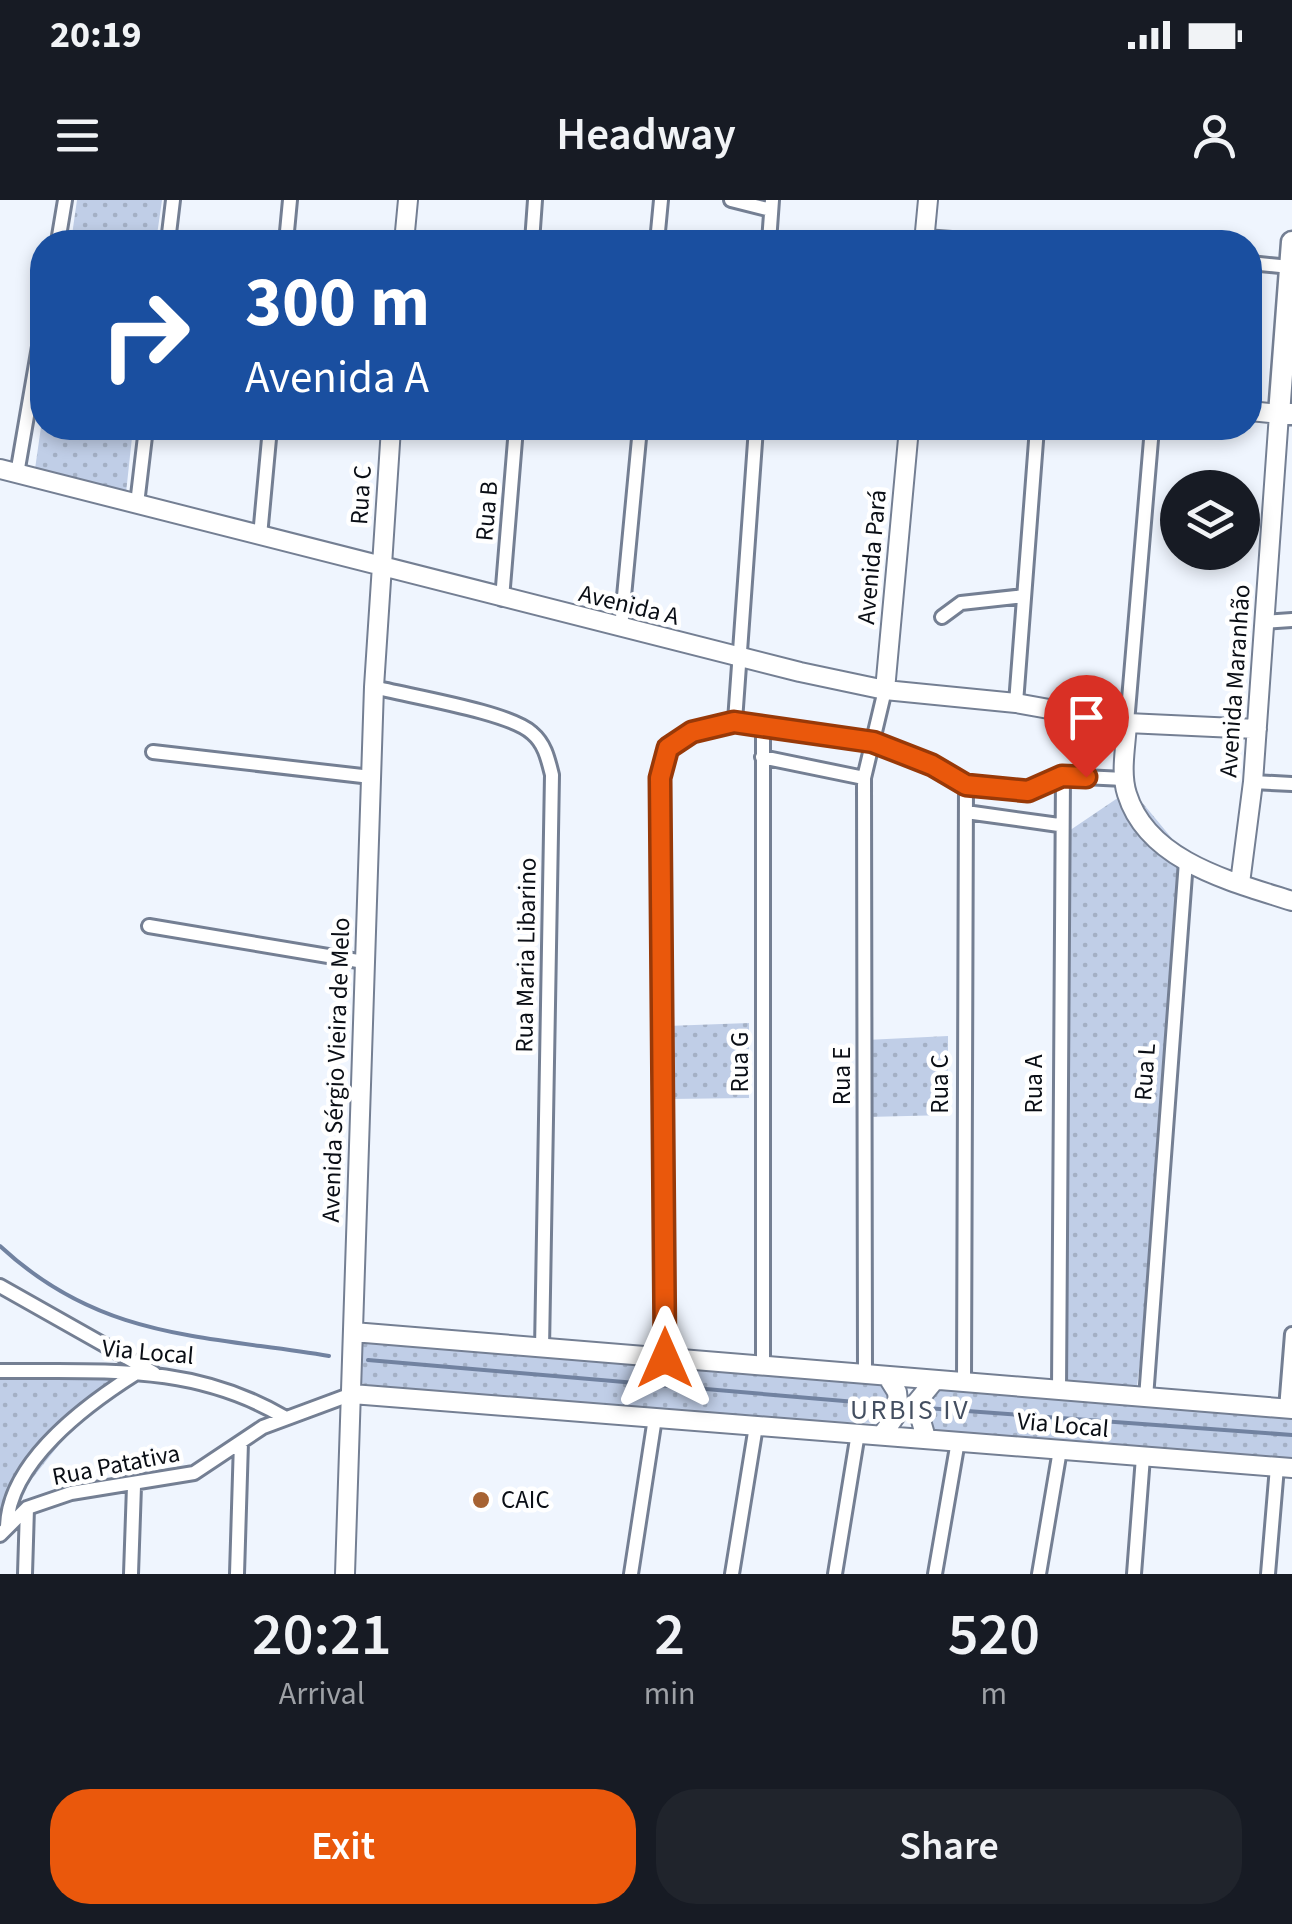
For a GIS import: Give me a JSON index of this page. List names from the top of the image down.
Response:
{
  "streets": {
    "main road": ["Avenida Maranhão"],
    "street": [
      "Rua C",
      "Rua B",
      "Avenida Pará",
      "Avenida A",
      "Rua Maria Libarino",
      "Rua G",
      "Avenida Sérgio Vieira de Melo",
      "Rua L",
      "Rua E",
      "Rua A",
      "Via Local",
      "Rua Patativa"
    ]
  },
  "crossings": [
    ["Rua C", "Avenida A"],
    ["Rua C", "Avenida Sérgio Vieira de Melo"],
    ["Rua C", "Via Local"],
    ["Rua B", "Avenida A"],
    ["Avenida Pará", "Avenida A"],
    ["Avenida Pará", "Rua E"],
    ["Avenida A", "Avenida Maranhão"],
    ["Avenida A", "Avenida Sérgio Vieira de Melo"],
    ["Avenida A", "Rua E"],
    ["Rua Maria Libarino", "Avenida Sérgio Vieira de Melo"],
    ["Rua Maria Libarino", "Via Local"],
    ["Rua G", "Via Local"],
    ["Avenida Sérgio Vieira de Melo", "Via Local"],
    ["Avenida Sérgio Vieira de Melo", "Rua Patativa"],
    ["Rua L", "Via Local"],
    ["Rua E", "Via Local"],
    ["Rua A", "Via Local"],
    ["Via Local", "Rua Patativa"]
  ],
  "districts": ["URBIS IV"],
  "places": ["CAIC"],
  "page": {
    "status": "20:19",
    "header": "Headway",
    "turn": ["300 m", "Avenida A"],
    "eta": [
      "20:21",
      "Arrival",
      "2",
      "min",
      "520",
      "m"
    ],
    "buttons": ["Exit", "Share"]
  }
}
